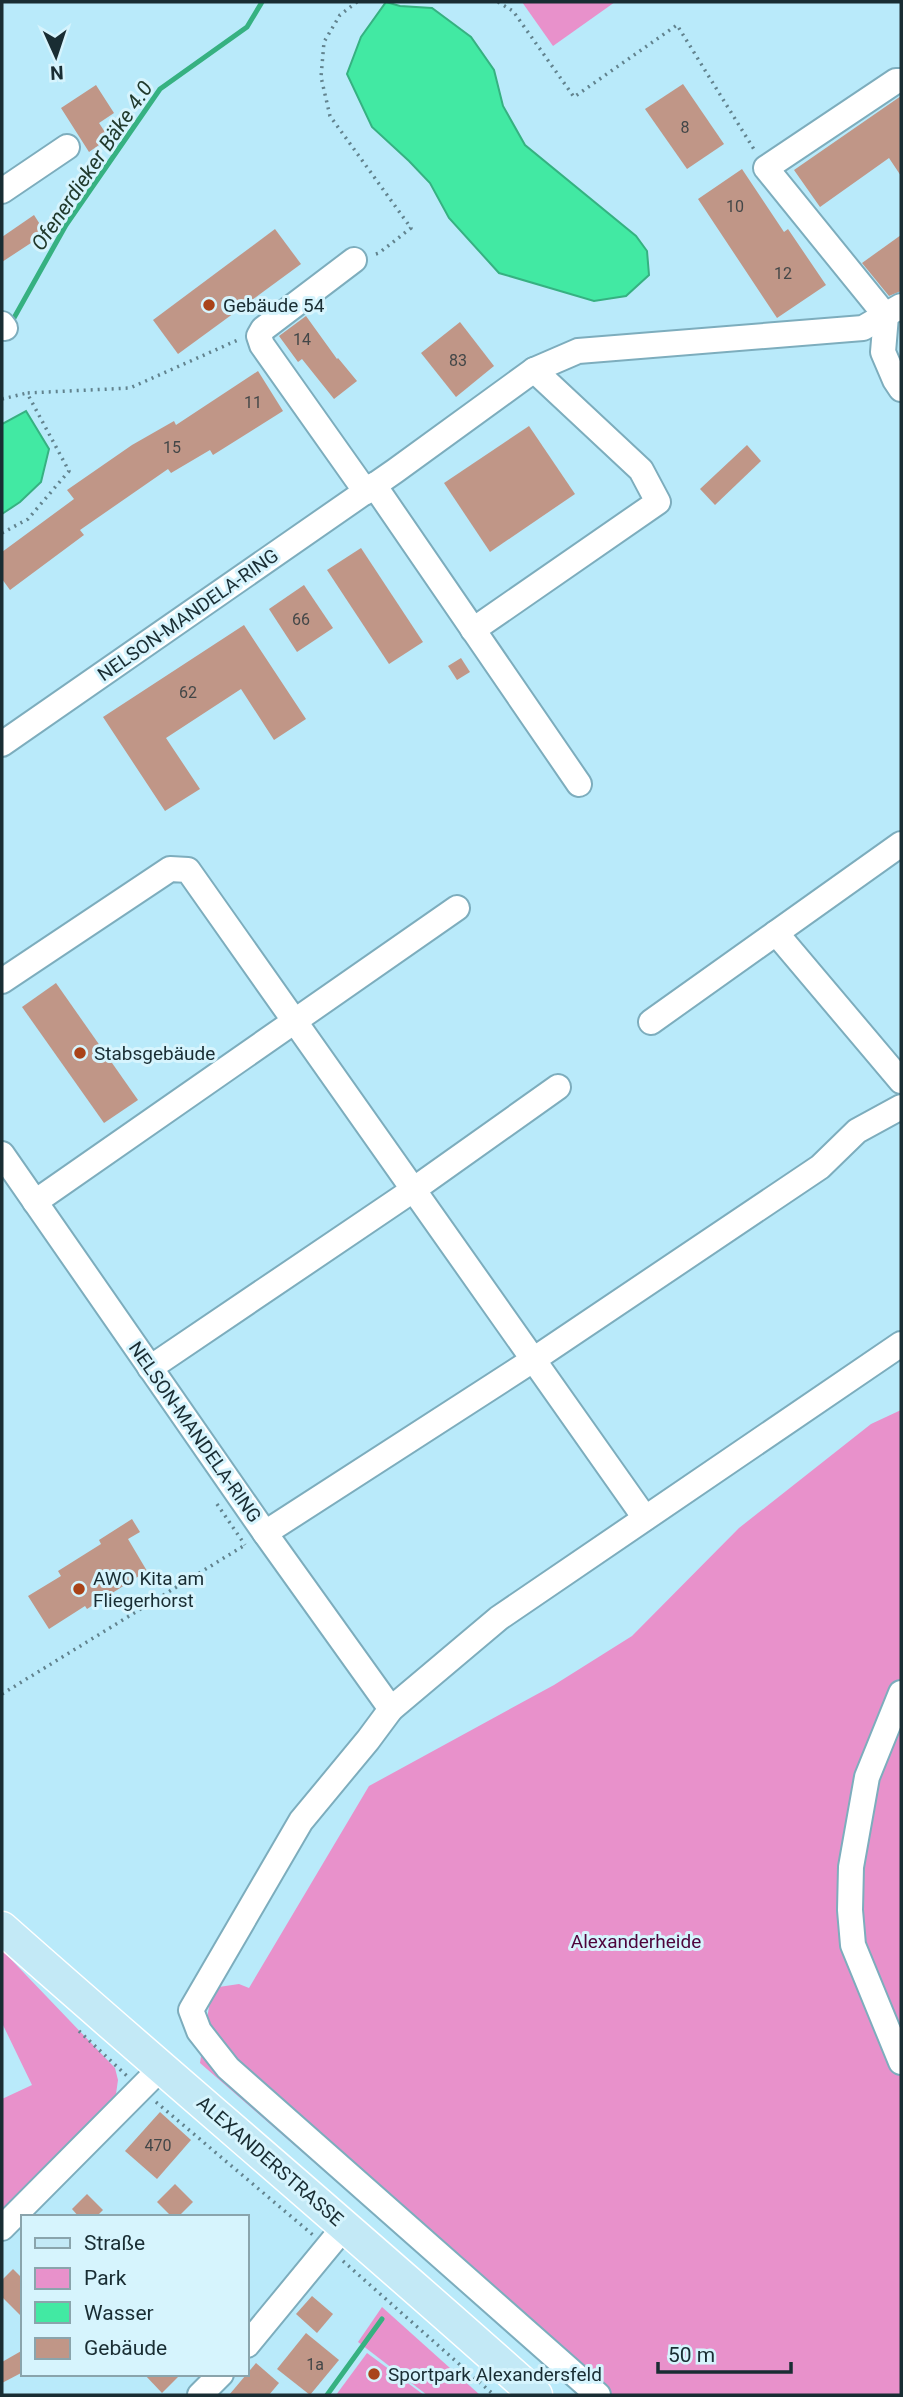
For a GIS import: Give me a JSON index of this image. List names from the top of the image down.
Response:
{
  "streets": {
    "main road": ["ALEXANDERSTRASSE"],
    "street": ["NELSON-MANDELA-RING"]
  },
  "water": ["Ofenerdieker Bäke 4.0"],
  "parks": ["Alexanderheide"],
  "places": [
    "Gebäude 54",
    "Stabsgebäude",
    "AWO Kita am Fliegerhorst",
    "Sportpark Alexandersfeld"
  ],
  "house_numbers": [
    "8",
    "10",
    "12",
    "14",
    "83",
    "11",
    "15",
    "66",
    "62",
    "470",
    "1a"
  ],
  "legend": [
    "Straße",
    "Park",
    "Wasser",
    "Gebäude"
  ],
  "scale_bar": "50 m",
  "north": "bottom"
}
